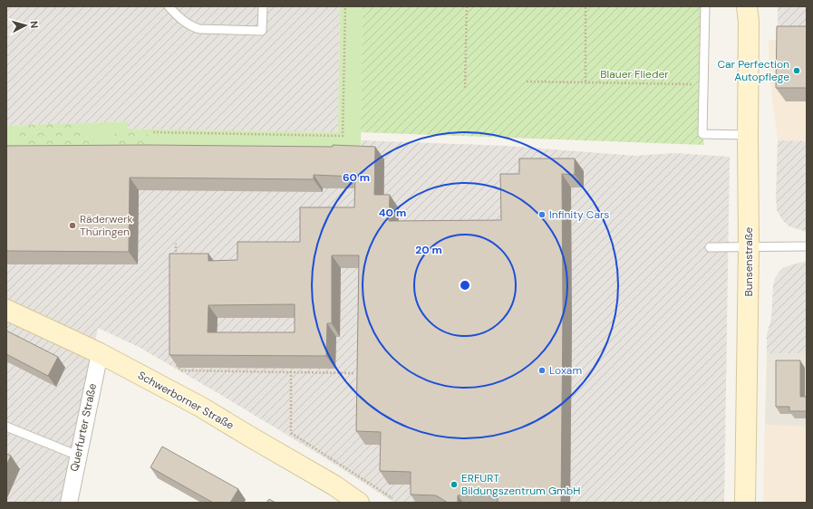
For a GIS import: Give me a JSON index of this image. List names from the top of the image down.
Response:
{
  "streets": {
    "main road": ["Bunsenstraße", "Schwerborner Straße"],
    "street": ["Querfurter Straße"]
  },
  "crossings": [
    ["Schwerborner Straße", "Querfurter Straße"]
  ],
  "parks": ["Blauer Flieder"],
  "places": [
    "Car Perfection Autopflege",
    "Infinity Cars",
    "Räderwerk Thüringen",
    "Loxam",
    "ERFURT Bildungszentrum GmbH"
  ],
  "north": "right",
  "rings": ["60 m", "40 m", "20 m"]
}
